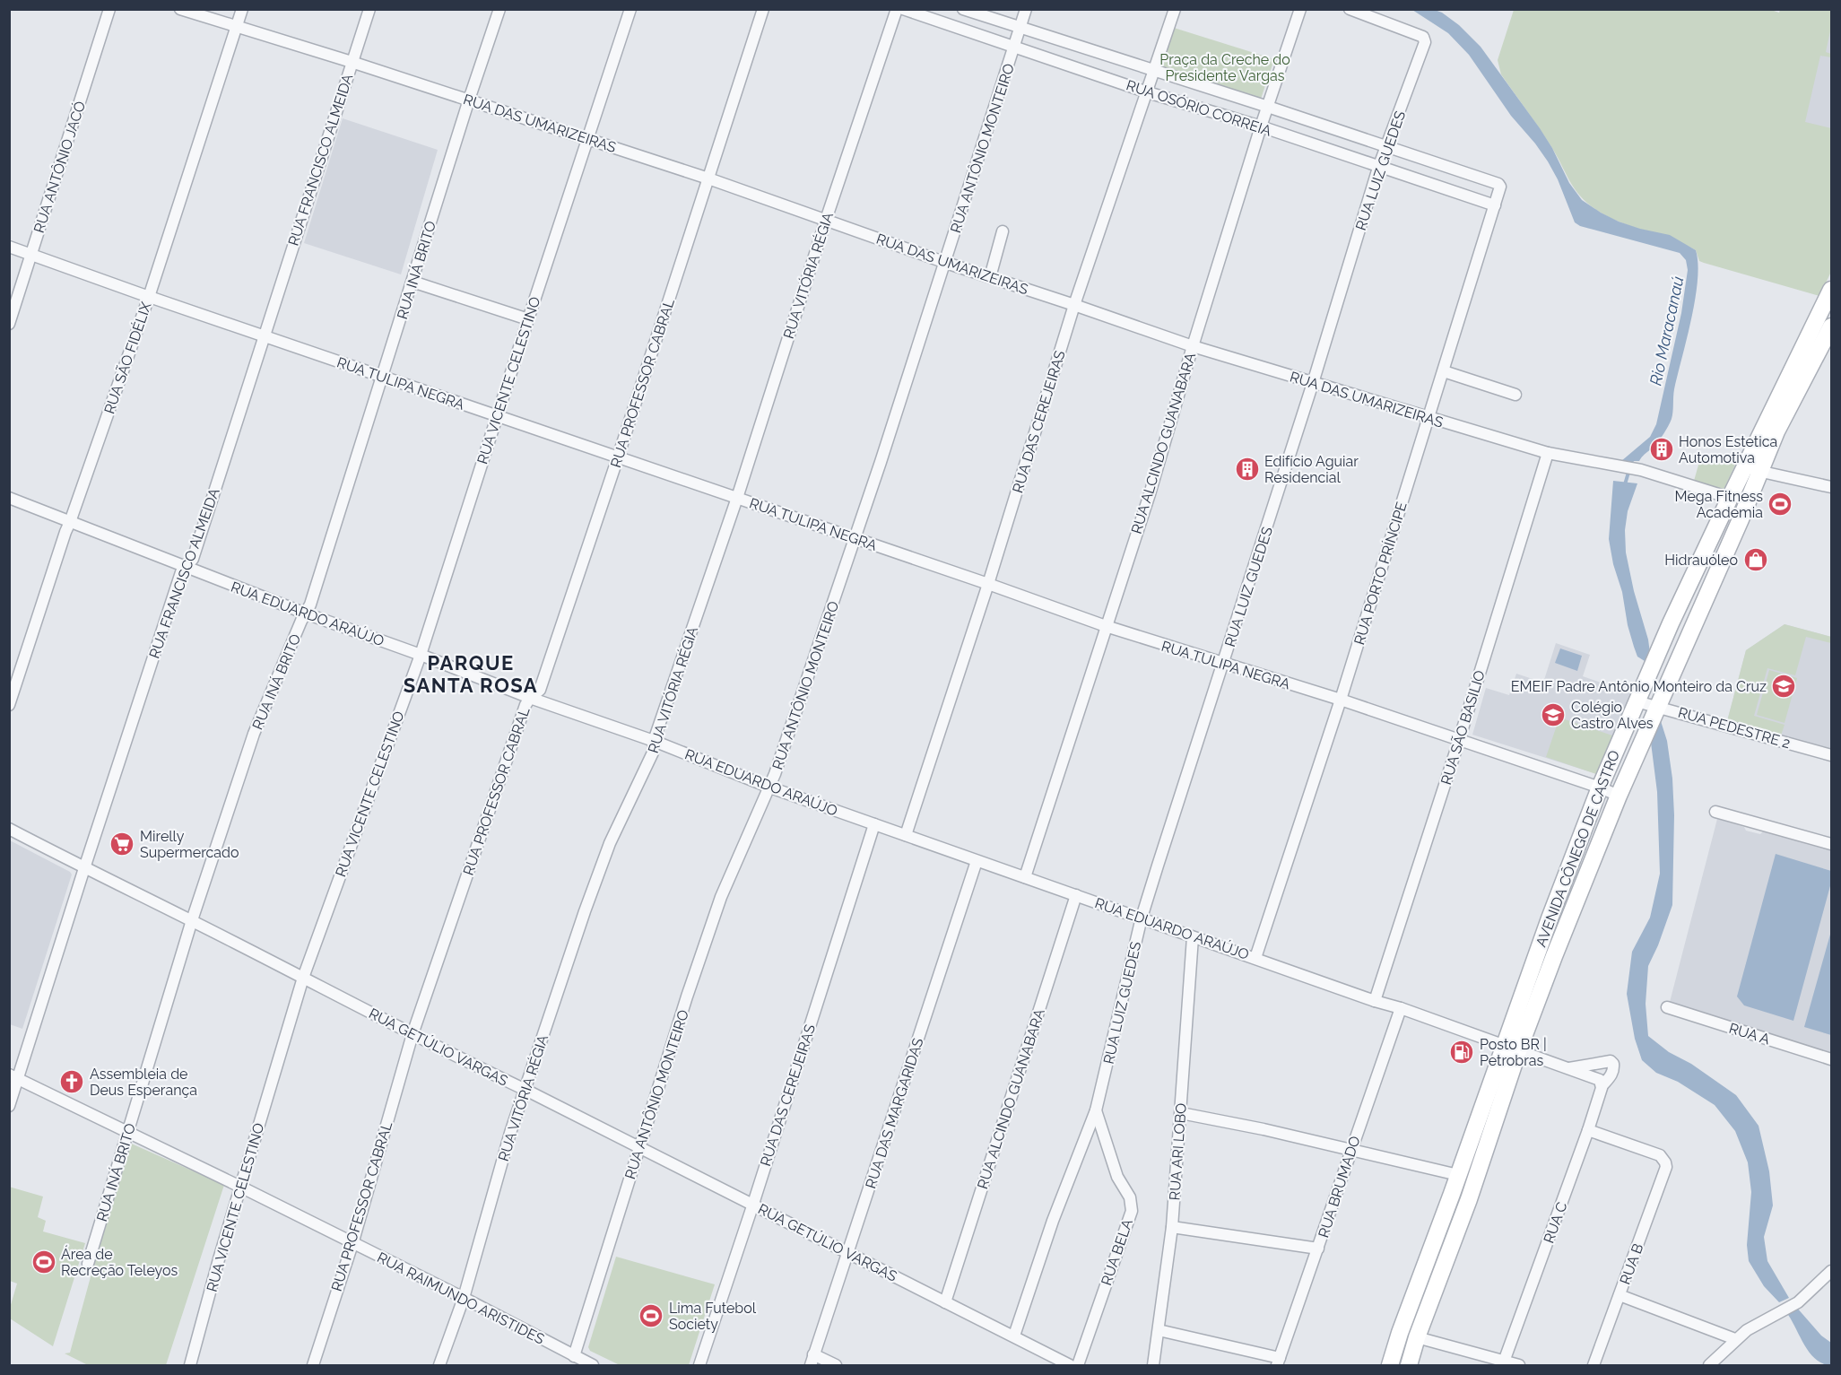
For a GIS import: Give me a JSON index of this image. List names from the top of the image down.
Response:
{
  "streets": {
    "main road": ["AVENIDA CÔNEGO DE CASTRO"],
    "street": [
      "RUA OSÓRIO CORREIA",
      "RUA DAS UMARIZEIRAS",
      "RUA ANTÔNIO MONTEIRO",
      "RUA FRANCISCO ALMEIDA",
      "RUA ANTÔNIO JACÓ",
      "RUA LUIZ GUEDES",
      "RUA INÁ BRITO",
      "RUA VITÓRIA RÉGIA",
      "RUA SÃO FIDÉLIX",
      "RUA VICENTE CELESTINO",
      "RUA TULIPA NEGRA",
      "RUA PROFESSOR CABRAL",
      "RUA DAS CEREJEIRAS",
      "RUA ALCINDO GUANABARA",
      "RUA PORTO PRÍNCIPE",
      "RUA EDUARDO ARAÚJO",
      "RUA SÃO BASILIO",
      "RUA PEDESTRE 2",
      "RUA A",
      "RUA GETÚLIO VARGAS",
      "RUA DAS MARGARIDAS",
      "RUA ARI LOBO",
      "RUA BRUMADO",
      "RUA C",
      "RUA BELA",
      "RUA B",
      "RUA RAIMUNDO ARISTIDES"
    ]
  },
  "crossings": [
    ["RUA OSÓRIO CORREIA", "RUA ANTÔNIO MONTEIRO"],
    ["RUA OSÓRIO CORREIA", "RUA LUIZ GUEDES"],
    ["RUA OSÓRIO CORREIA", "RUA DAS CEREJEIRAS"],
    ["RUA OSÓRIO CORREIA", "RUA ALCINDO GUANABARA"],
    ["RUA OSÓRIO CORREIA", "RUA PORTO PRÍNCIPE"],
    ["RUA DAS UMARIZEIRAS", "RUA ANTÔNIO MONTEIRO"],
    ["RUA DAS UMARIZEIRAS", "RUA FRANCISCO ALMEIDA"],
    ["RUA DAS UMARIZEIRAS", "RUA LUIZ GUEDES"],
    ["RUA DAS UMARIZEIRAS", "RUA INÁ BRITO"],
    ["RUA DAS UMARIZEIRAS", "RUA VITÓRIA RÉGIA"],
    ["RUA DAS UMARIZEIRAS", "RUA SÃO FIDÉLIX"],
    ["RUA DAS UMARIZEIRAS", "RUA VICENTE CELESTINO"],
    ["RUA DAS UMARIZEIRAS", "RUA PROFESSOR CABRAL"],
    ["RUA DAS UMARIZEIRAS", "RUA DAS CEREJEIRAS"],
    ["RUA DAS UMARIZEIRAS", "RUA ALCINDO GUANABARA"],
    ["RUA DAS UMARIZEIRAS", "RUA PORTO PRÍNCIPE"],
    ["RUA DAS UMARIZEIRAS", "RUA SÃO BASILIO"],
    ["RUA DAS UMARIZEIRAS", "AVENIDA CÔNEGO DE CASTRO"],
    ["RUA ANTÔNIO MONTEIRO", "RUA TULIPA NEGRA"],
    ["RUA ANTÔNIO MONTEIRO", "RUA EDUARDO ARAÚJO"],
    ["RUA ANTÔNIO MONTEIRO", "RUA GETÚLIO VARGAS"],
    ["RUA ANTÔNIO MONTEIRO", "RUA RAIMUNDO ARISTIDES"],
    ["RUA FRANCISCO ALMEIDA", "RUA TULIPA NEGRA"],
    ["RUA FRANCISCO ALMEIDA", "RUA EDUARDO ARAÚJO"],
    ["RUA FRANCISCO ALMEIDA", "RUA GETÚLIO VARGAS"],
    ["RUA FRANCISCO ALMEIDA", "RUA RAIMUNDO ARISTIDES"],
    ["RUA ANTÔNIO JACÓ", "RUA TULIPA NEGRA"],
    ["RUA LUIZ GUEDES", "RUA TULIPA NEGRA"],
    ["RUA LUIZ GUEDES", "RUA EDUARDO ARAÚJO"],
    ["RUA LUIZ GUEDES", "RUA GETÚLIO VARGAS"],
    ["RUA LUIZ GUEDES", "RUA BELA"],
    ["RUA INÁ BRITO", "RUA TULIPA NEGRA"],
    ["RUA INÁ BRITO", "RUA EDUARDO ARAÚJO"],
    ["RUA INÁ BRITO", "RUA GETÚLIO VARGAS"],
    ["RUA INÁ BRITO", "RUA RAIMUNDO ARISTIDES"],
    ["RUA VITÓRIA RÉGIA", "RUA TULIPA NEGRA"],
    ["RUA VITÓRIA RÉGIA", "RUA EDUARDO ARAÚJO"],
    ["RUA VITÓRIA RÉGIA", "RUA GETÚLIO VARGAS"],
    ["RUA VITÓRIA RÉGIA", "RUA RAIMUNDO ARISTIDES"],
    ["RUA SÃO FIDÉLIX", "RUA TULIPA NEGRA"],
    ["RUA SÃO FIDÉLIX", "RUA EDUARDO ARAÚJO"],
    ["RUA VICENTE CELESTINO", "RUA TULIPA NEGRA"],
    ["RUA VICENTE CELESTINO", "RUA EDUARDO ARAÚJO"],
    ["RUA VICENTE CELESTINO", "RUA GETÚLIO VARGAS"],
    ["RUA VICENTE CELESTINO", "RUA RAIMUNDO ARISTIDES"],
    ["RUA TULIPA NEGRA", "RUA PROFESSOR CABRAL"],
    ["RUA TULIPA NEGRA", "RUA DAS CEREJEIRAS"],
    ["RUA TULIPA NEGRA", "RUA ALCINDO GUANABARA"],
    ["RUA TULIPA NEGRA", "RUA PORTO PRÍNCIPE"],
    ["RUA TULIPA NEGRA", "RUA SÃO BASILIO"],
    ["RUA TULIPA NEGRA", "AVENIDA CÔNEGO DE CASTRO"],
    ["RUA PROFESSOR CABRAL", "RUA EDUARDO ARAÚJO"],
    ["RUA PROFESSOR CABRAL", "RUA GETÚLIO VARGAS"],
    ["RUA PROFESSOR CABRAL", "RUA RAIMUNDO ARISTIDES"],
    ["RUA DAS CEREJEIRAS", "RUA EDUARDO ARAÚJO"],
    ["RUA DAS CEREJEIRAS", "RUA GETÚLIO VARGAS"],
    ["RUA ALCINDO GUANABARA", "RUA EDUARDO ARAÚJO"],
    ["RUA ALCINDO GUANABARA", "RUA GETÚLIO VARGAS"],
    ["RUA PORTO PRÍNCIPE", "RUA EDUARDO ARAÚJO"],
    ["RUA EDUARDO ARAÚJO", "RUA SÃO BASILIO"],
    ["RUA EDUARDO ARAÚJO", "AVENIDA CÔNEGO DE CASTRO"],
    ["RUA EDUARDO ARAÚJO", "RUA DAS MARGARIDAS"],
    ["RUA EDUARDO ARAÚJO", "RUA ARI LOBO"],
    ["RUA EDUARDO ARAÚJO", "RUA BRUMADO"],
    ["RUA EDUARDO ARAÚJO", "RUA C"],
    ["RUA PEDESTRE 2", "AVENIDA CÔNEGO DE CASTRO"],
    ["RUA GETÚLIO VARGAS", "RUA DAS MARGARIDAS"],
    ["RUA C", "RUA B"]
  ],
  "districts": ["PARQUE SANTA ROSA"],
  "water": ["Rio Maracanaú"],
  "parks": ["Praça da Creche do Presidente Vargas"],
  "places": {
    "building": ["Honos Estetica Automotiva", "Edifício Aguiar Residencial"],
    "sports": ["Mega Fitness Academia", "Área de Recreção Teleyos", "Lima Futebol Society"],
    "shop": ["Hidrauóleo"],
    "school or university": ["EMEIF Padre Antônio Monteiro da Cruz", "Colégio Castro Alves"],
    "supermarket": ["Mirelly Supermercado"],
    "fuel station": ["Posto BR | Petrobras"],
    "church": ["Assembleia de Deus Esperança"]
  }
}
